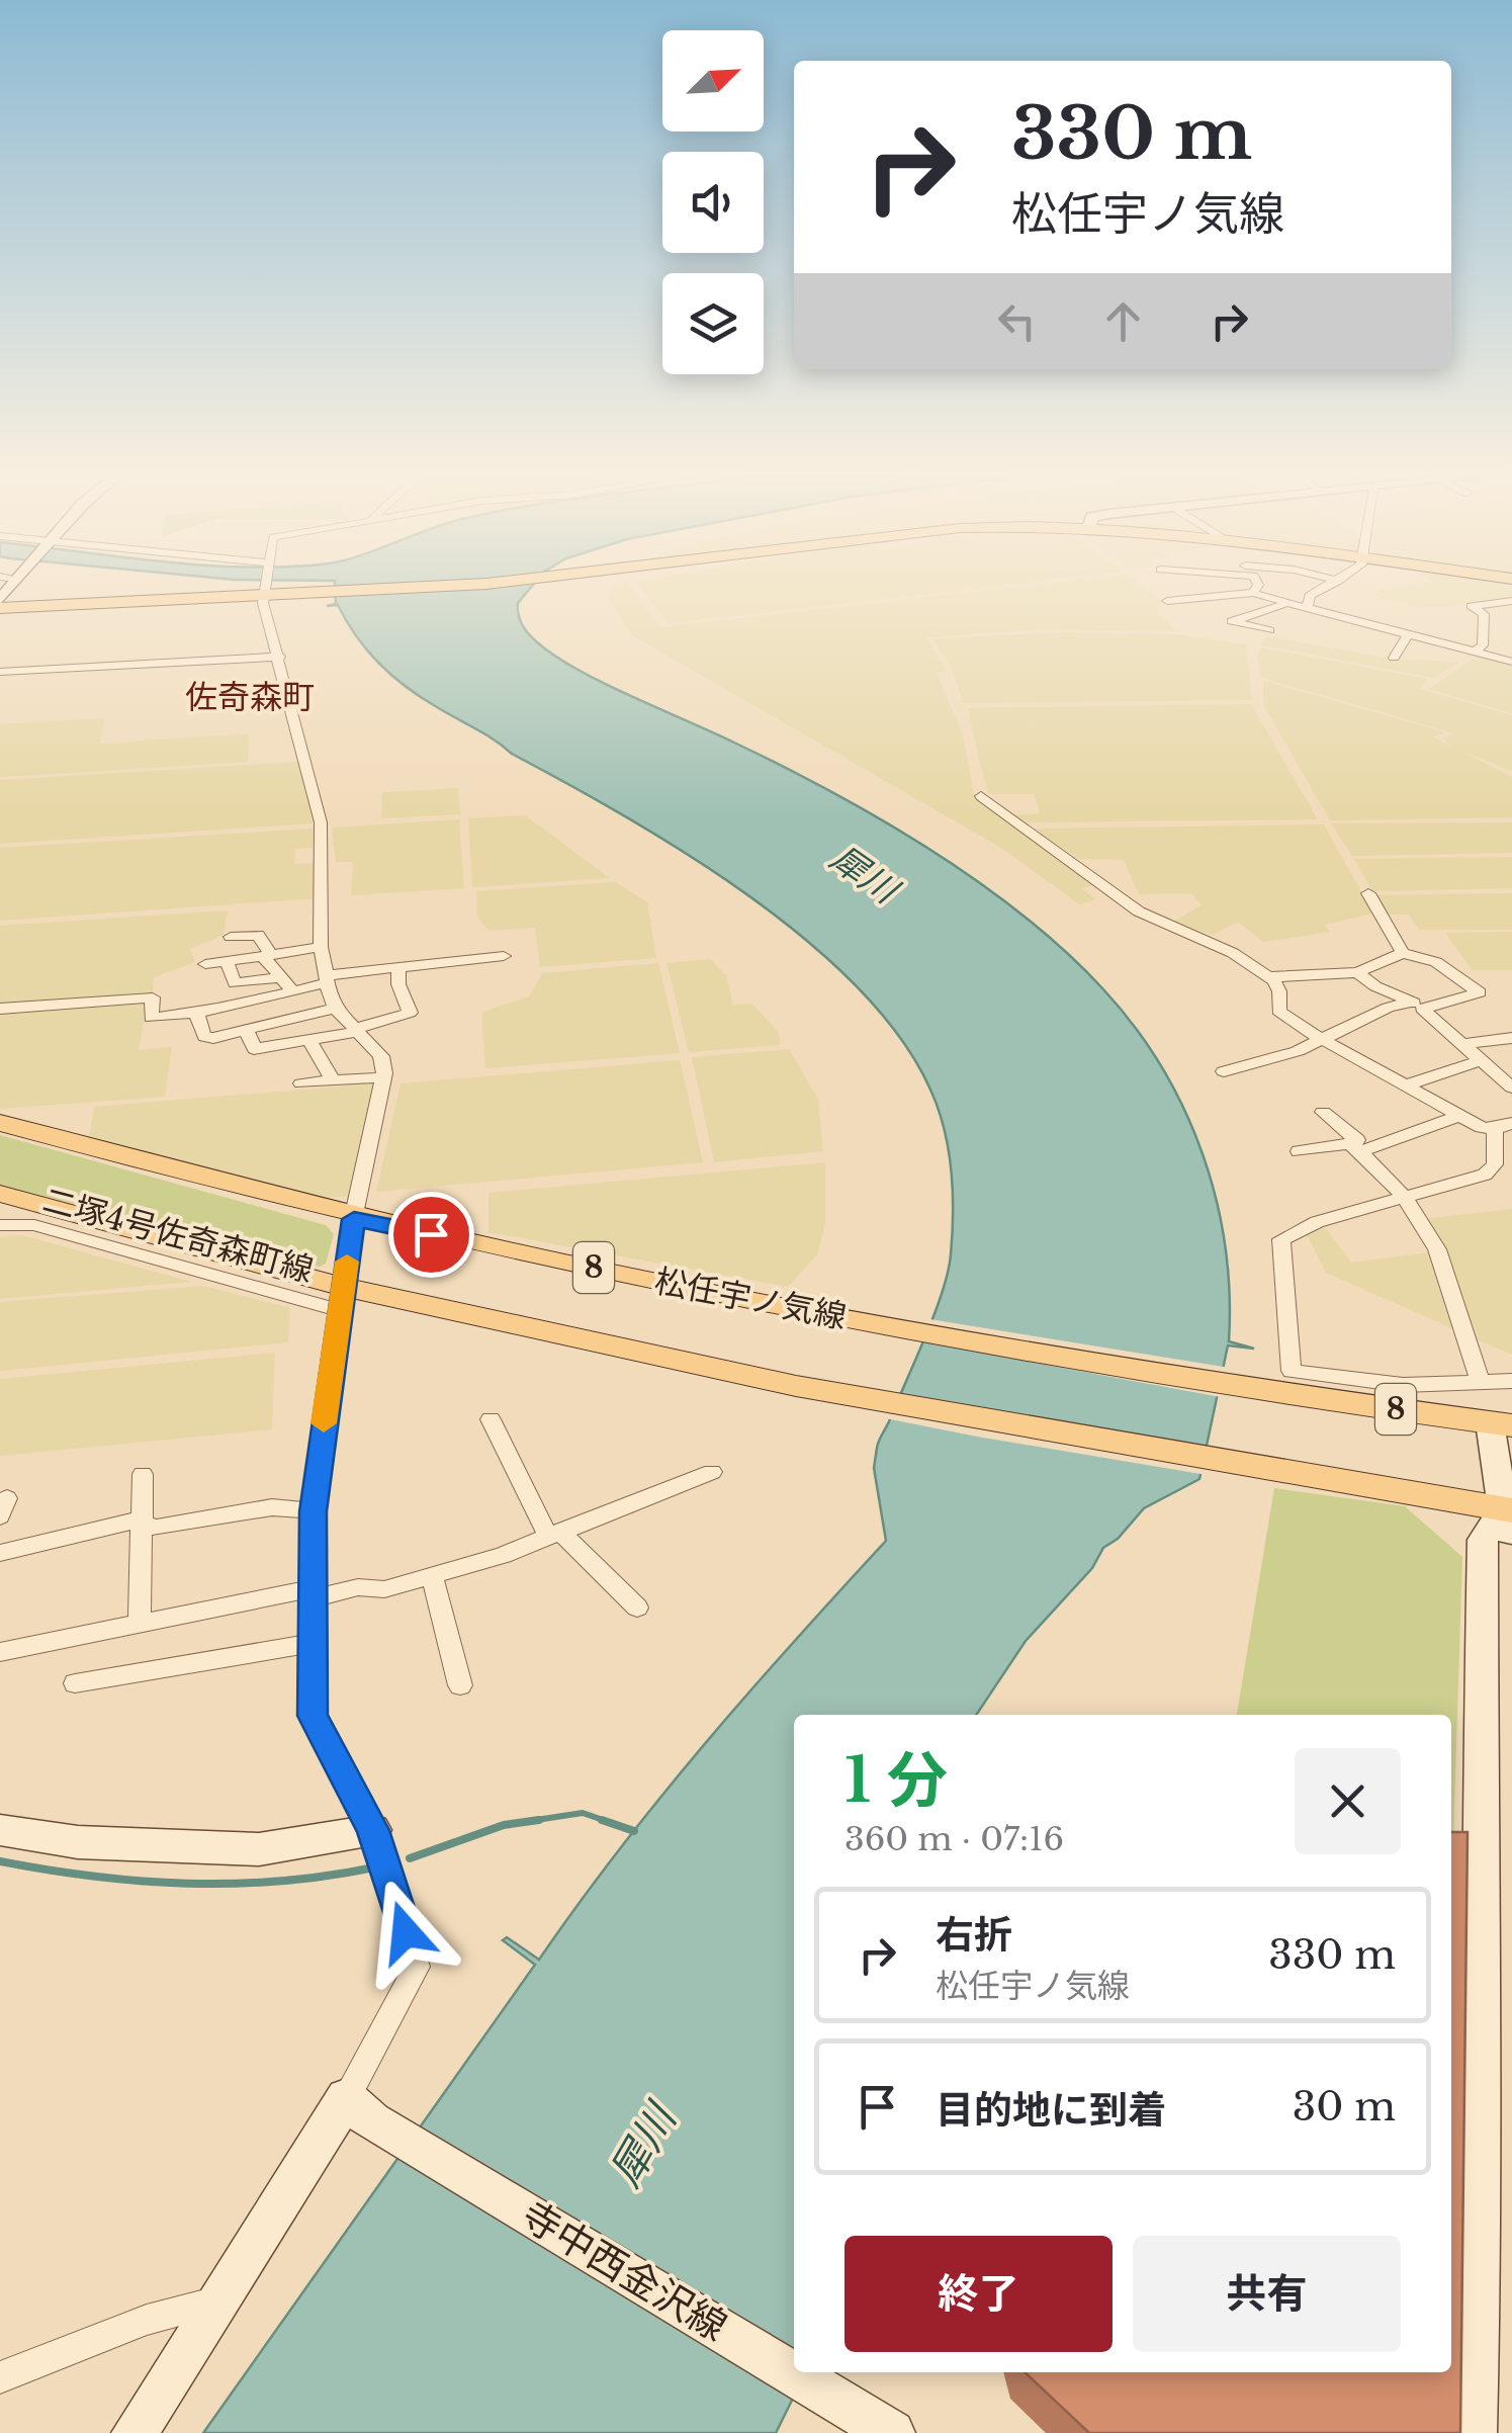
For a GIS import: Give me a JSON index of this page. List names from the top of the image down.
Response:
{
  "streets": {
    "main road": ["8", "松任宇ノ気線"],
    "street": ["二塚4号佐奇森町線", "寺中西金沢線"]
  },
  "crossings": [
    ["二塚4号佐奇森町線", "8"]
  ],
  "districts": ["佐奇森町"],
  "water": ["犀川"],
  "north": "top right",
  "page": {
    "turn": ["330 m", "松任宇ノ気線"],
    "heading": ["1 分", "360 m · 07:16"],
    "list": [
      {
        "name": "右折",
        "note": "松任宇ノ気線",
        "value": "330 m"
      },
      {
        "name": "目的地に到着",
        "value": "30 m"
      }
    ],
    "buttons": ["終了", "共有"]
  }
}
